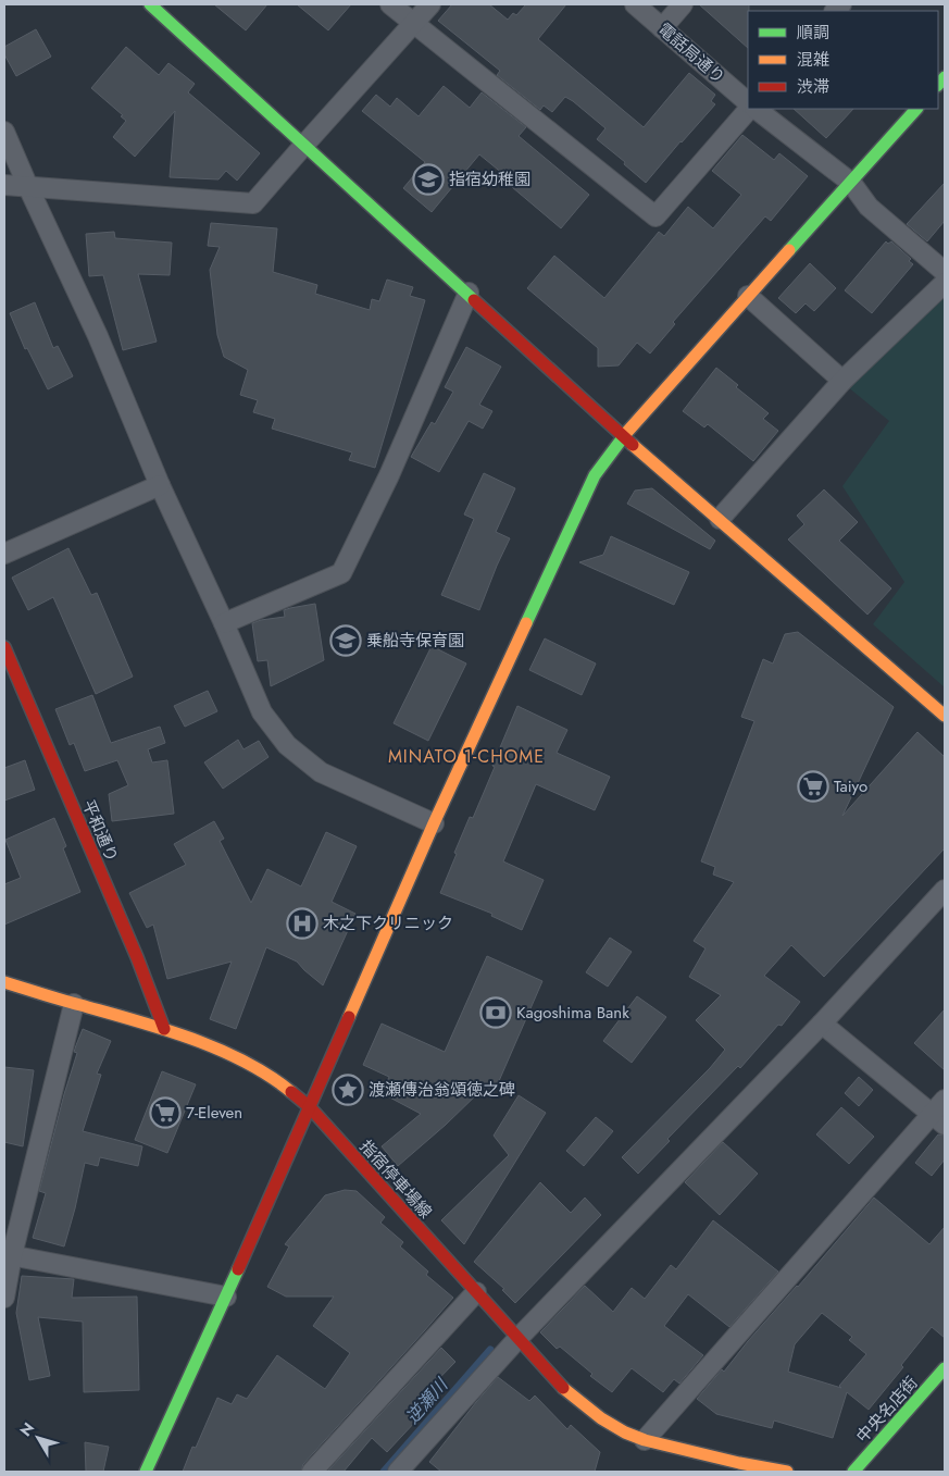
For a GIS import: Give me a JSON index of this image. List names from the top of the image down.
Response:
{
  "streets": {
    "street": [
      "電話局通り",
      "平和通り",
      "指宿停車場線",
      "中央名店街"
    ]
  },
  "crossings": [
    ["平和通り", "指宿停車場線"]
  ],
  "districts": ["MINATO 1-CHOME"],
  "water": ["逆瀬川"],
  "places": {
    "school or university": ["指宿幼稚園", "乗船寺保育園"],
    "supermarket": ["Taiyo", "7-Eleven"],
    "hospital": ["木之下クリニック"],
    "bank": ["Kagoshima Bank"],
    "place": ["渡瀬傳治翁頌徳之碑"]
  },
  "legend": ["順調", "混雑", "渋滞"],
  "north": "top left"
}
